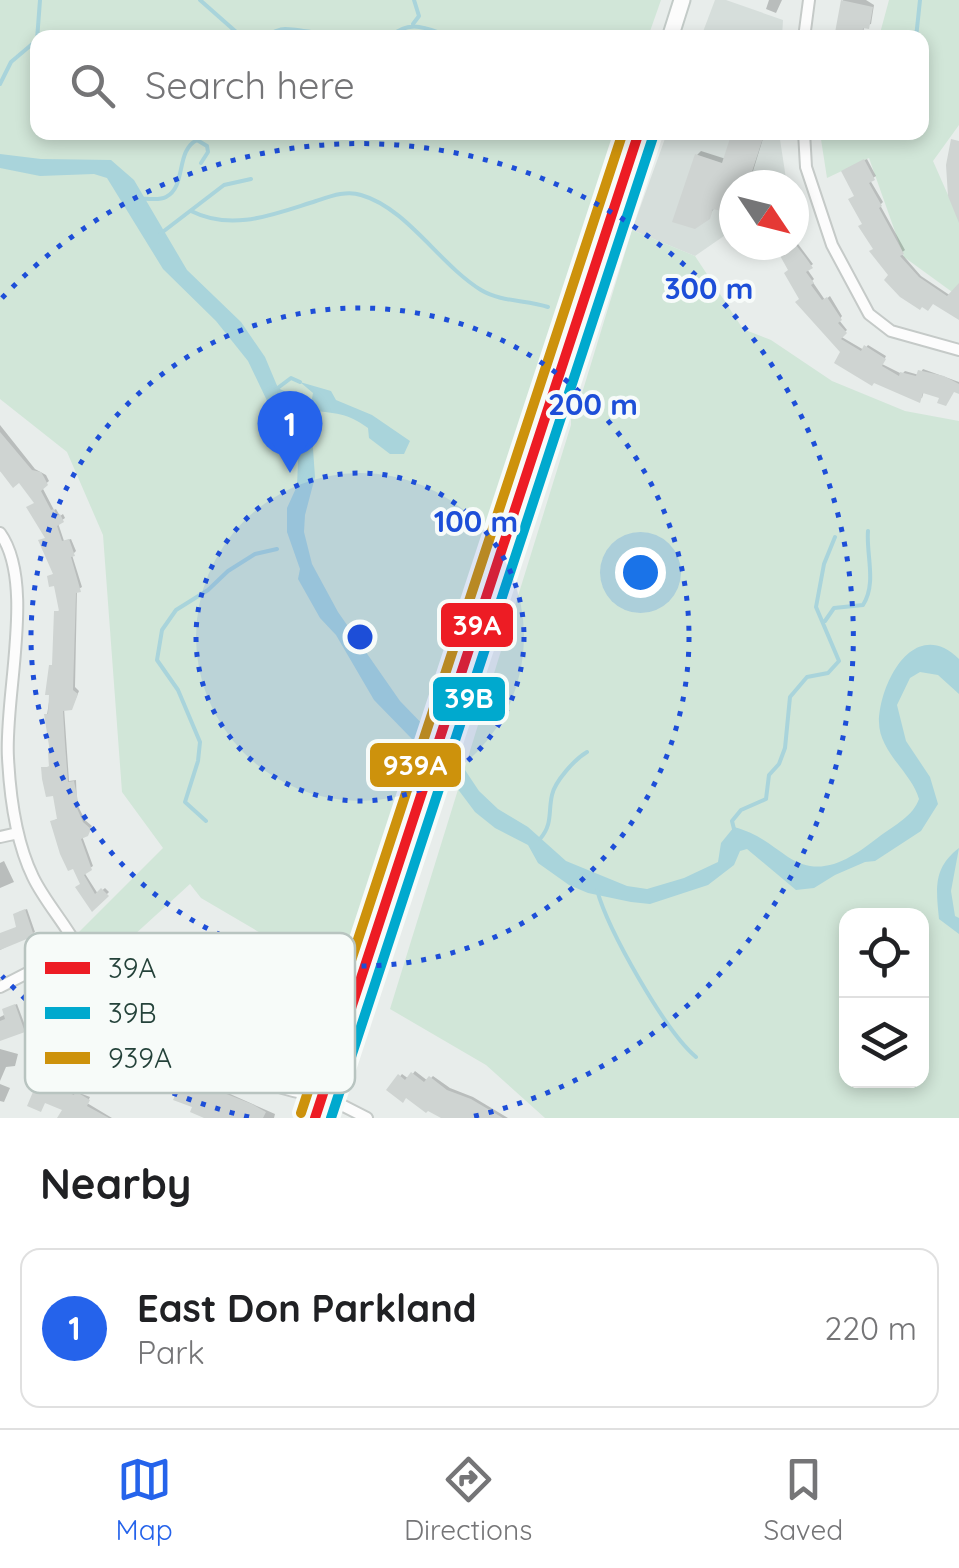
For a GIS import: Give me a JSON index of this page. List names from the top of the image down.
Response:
{
  "lines": ["transit line 39A", "transit line 39B", "transit line 939A"],
  "legend": ["39A", "39B", "939A"],
  "north": "bottom right",
  "page": {
    "search": "Search here",
    "pins": "1",
    "heading": "Nearby",
    "list": [
      {
        "mark": "1",
        "name": "East Don Parkland",
        "note": "Park",
        "value": "220 m"
      }
    ],
    "nav": ["Map", "Directions", "Saved"]
  },
  "rings": ["300 m", "200 m", "100 m"]
}
